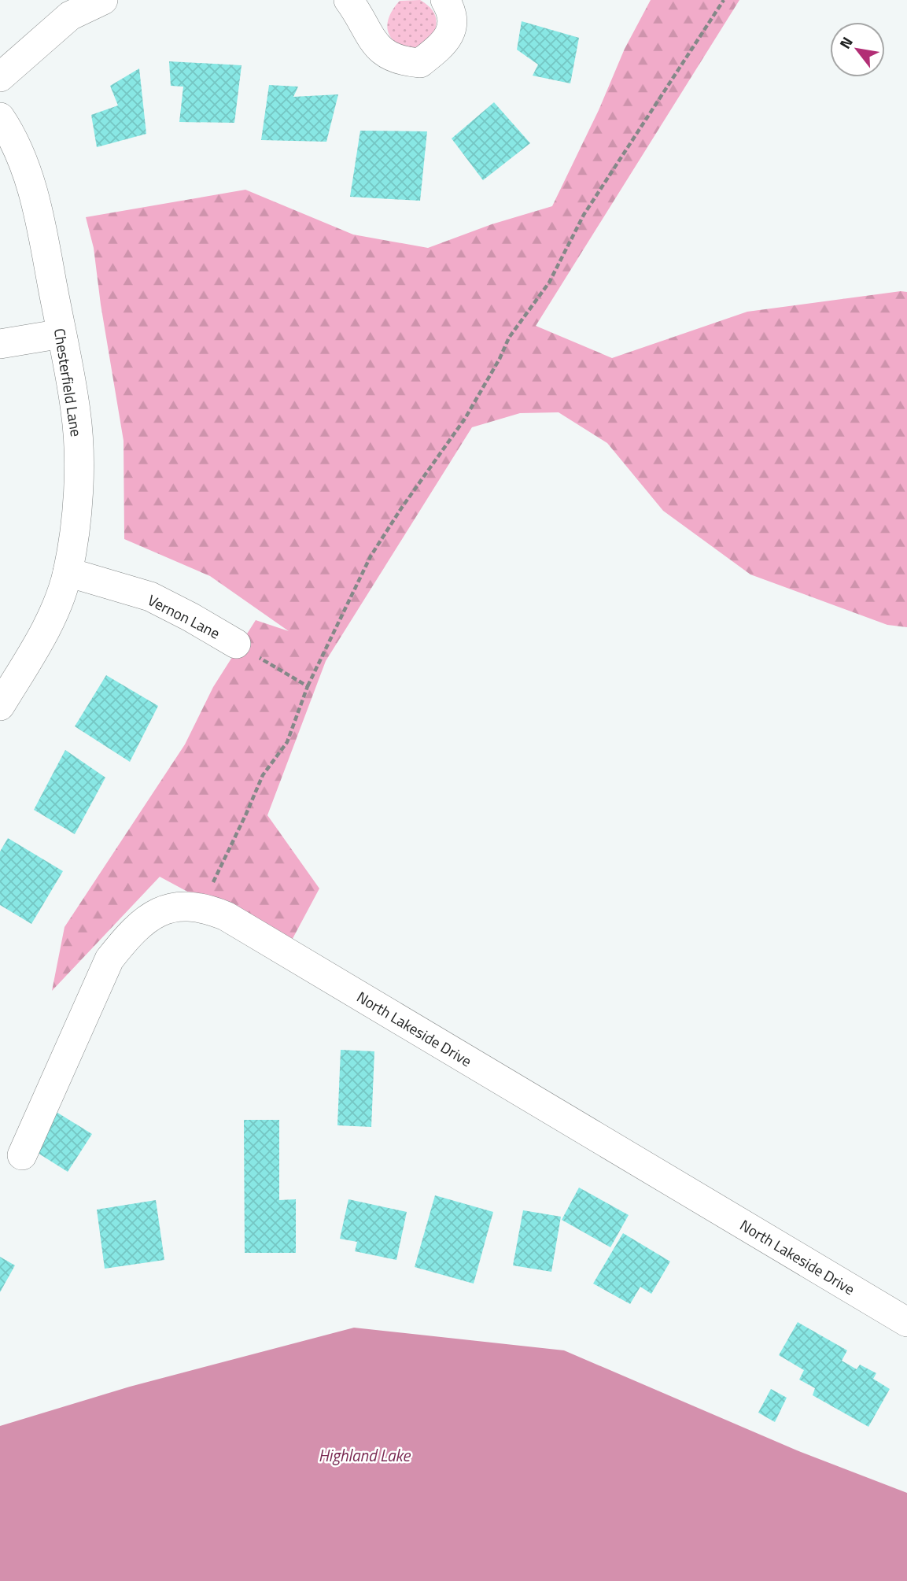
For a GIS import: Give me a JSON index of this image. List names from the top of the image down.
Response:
{
  "streets": {
    "street": ["Chesterfield Lane", "Vernon Lane", "North Lakeside Drive"]
  },
  "crossings": [
    ["Chesterfield Lane", "Vernon Lane"]
  ],
  "water": ["Highland Lake"],
  "north": "top left"
}
